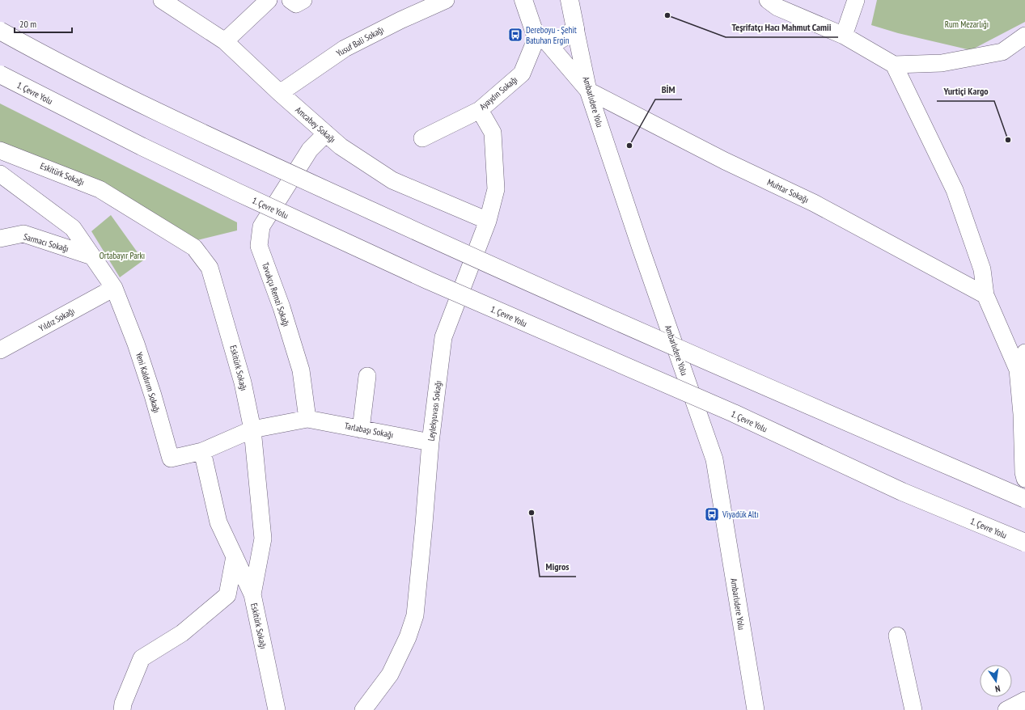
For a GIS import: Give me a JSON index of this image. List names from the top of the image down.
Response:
{
  "streets": {
    "main road": ["1. Çevre Yolu"],
    "street": [
      "Yusuf Bali Sokağı",
      "Ayaydın Sokağı",
      "Ambarlıdere Yolu",
      "Amcabey Sokağı",
      "Eskitürk Sokağı",
      "Muhtar Sokağı",
      "Sarmacı Sokağı",
      "Tavukçu Remzi Sokağı",
      "Yıldız Sokağı",
      "Yeni Kaldırım Sokağı",
      "Leylekyuvası Sokağı",
      "Tarlabaşı Sokağı"
    ]
  },
  "crossings": [
    ["Yusuf Bali Sokağı", "Amcabey Sokağı"],
    ["Ayaydın Sokağı", "Leylekyuvası Sokağı"],
    ["Ambarlıdere Yolu", "Muhtar Sokağı"],
    ["Amcabey Sokağı", "Tavukçu Remzi Sokağı"],
    ["Amcabey Sokağı", "Leylekyuvası Sokağı"],
    ["Sarmacı Sokağı", "Yeni Kaldırım Sokağı"],
    ["Tavukçu Remzi Sokağı", "Tarlabaşı Sokağı"],
    ["Yıldız Sokağı", "Yeni Kaldırım Sokağı"],
    ["Leylekyuvası Sokağı", "Tarlabaşı Sokağı"]
  ],
  "parks": ["Rum Mezarlığı", "Ortabayır Parkı"],
  "places": {
    "other": [
      "Teşrifatçı Hacı Mahmut Camii",
      "Yurtiçi Kargo",
      "BİM",
      "Migros"
    ],
    "bus stop": ["Dereboyu - Şehit Batuhan Ergin", "Viyadük Altı"]
  },
  "scale_bar": "20 m",
  "north": "bottom"
}
